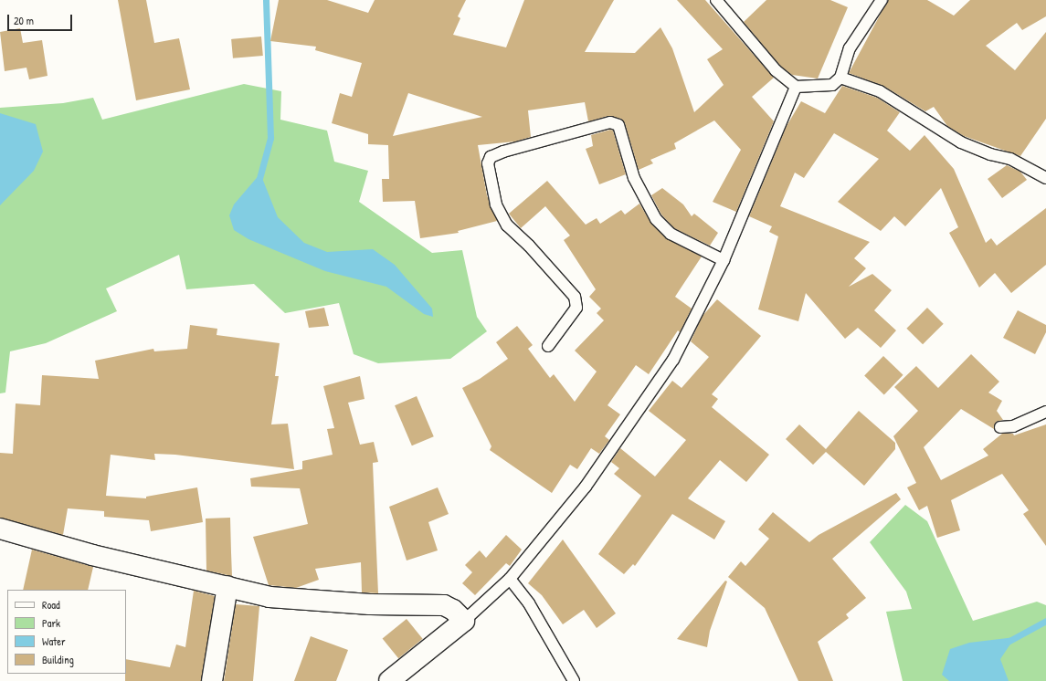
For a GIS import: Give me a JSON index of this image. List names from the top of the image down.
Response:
{
  "legend": [
    "Road",
    "Park",
    "Water",
    "Building"
  ],
  "scale_bar": "20 m"
}
